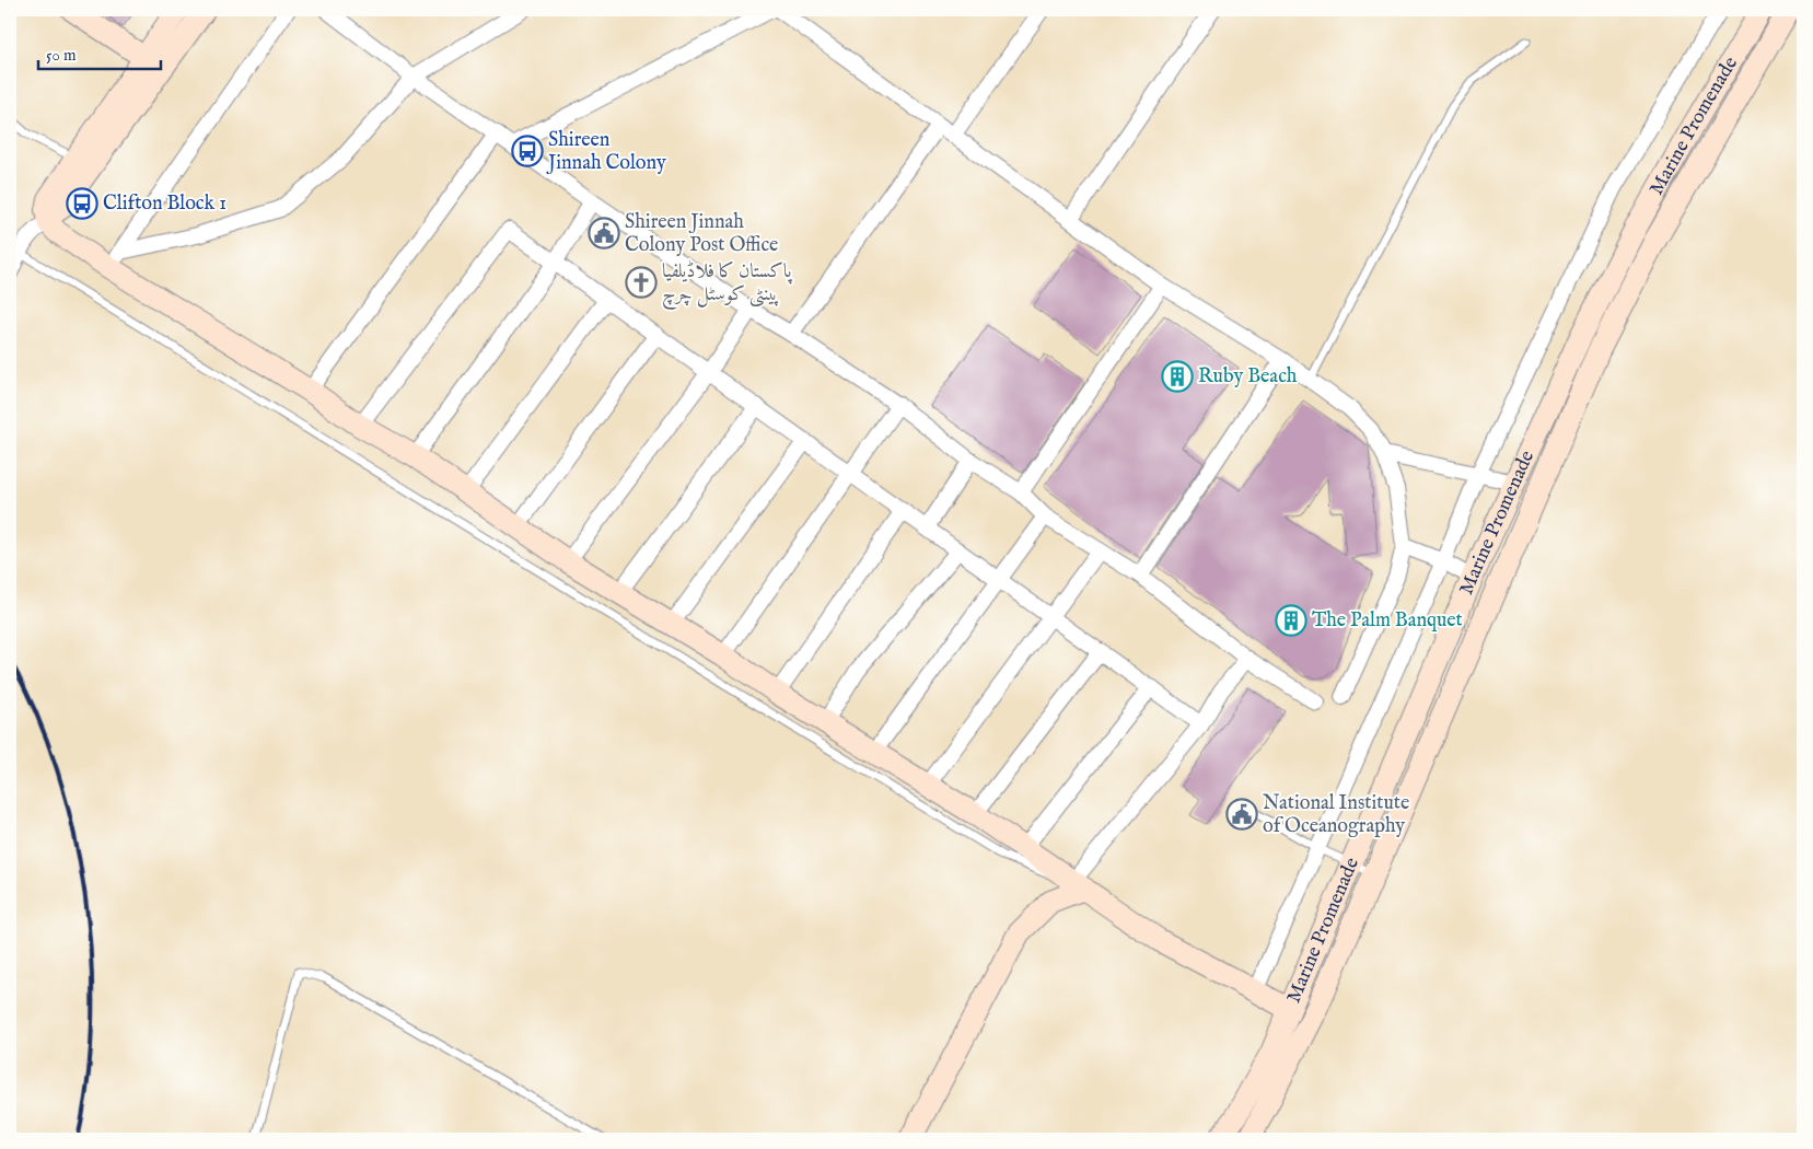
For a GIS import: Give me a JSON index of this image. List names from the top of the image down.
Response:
{
  "streets": {
    "main road": ["Marine Promenade"]
  },
  "places": {
    "bus stop": ["Shireen Jinnah Colony", "Clifton Block 1"],
    "public building": ["Shireen Jinnah Colony Post Office", "National Institute of Oceanography"],
    "church": ["پاکستان کا فلاڈیلفیا پینٹی کوسٹل چرچ"],
    "building": ["Ruby Beach", "The Palm Banquet"]
  },
  "scale_bar": "50 m"
}
